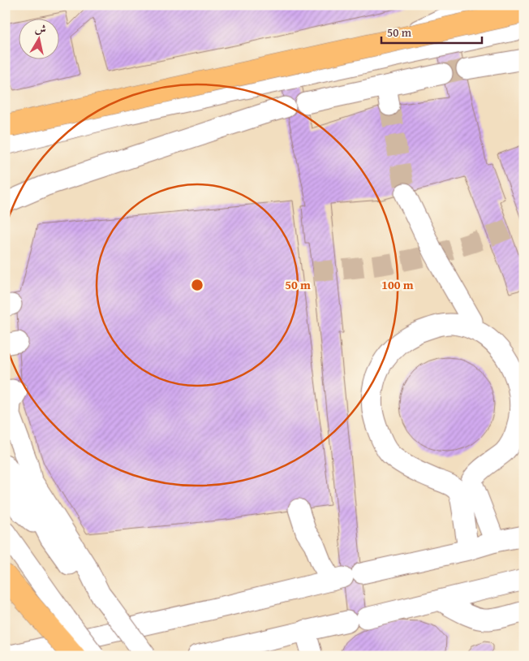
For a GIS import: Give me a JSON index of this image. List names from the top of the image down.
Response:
{
  "scale_bar": "50 m",
  "north": "top",
  "rings": ["50 m", "100 m"]
}
